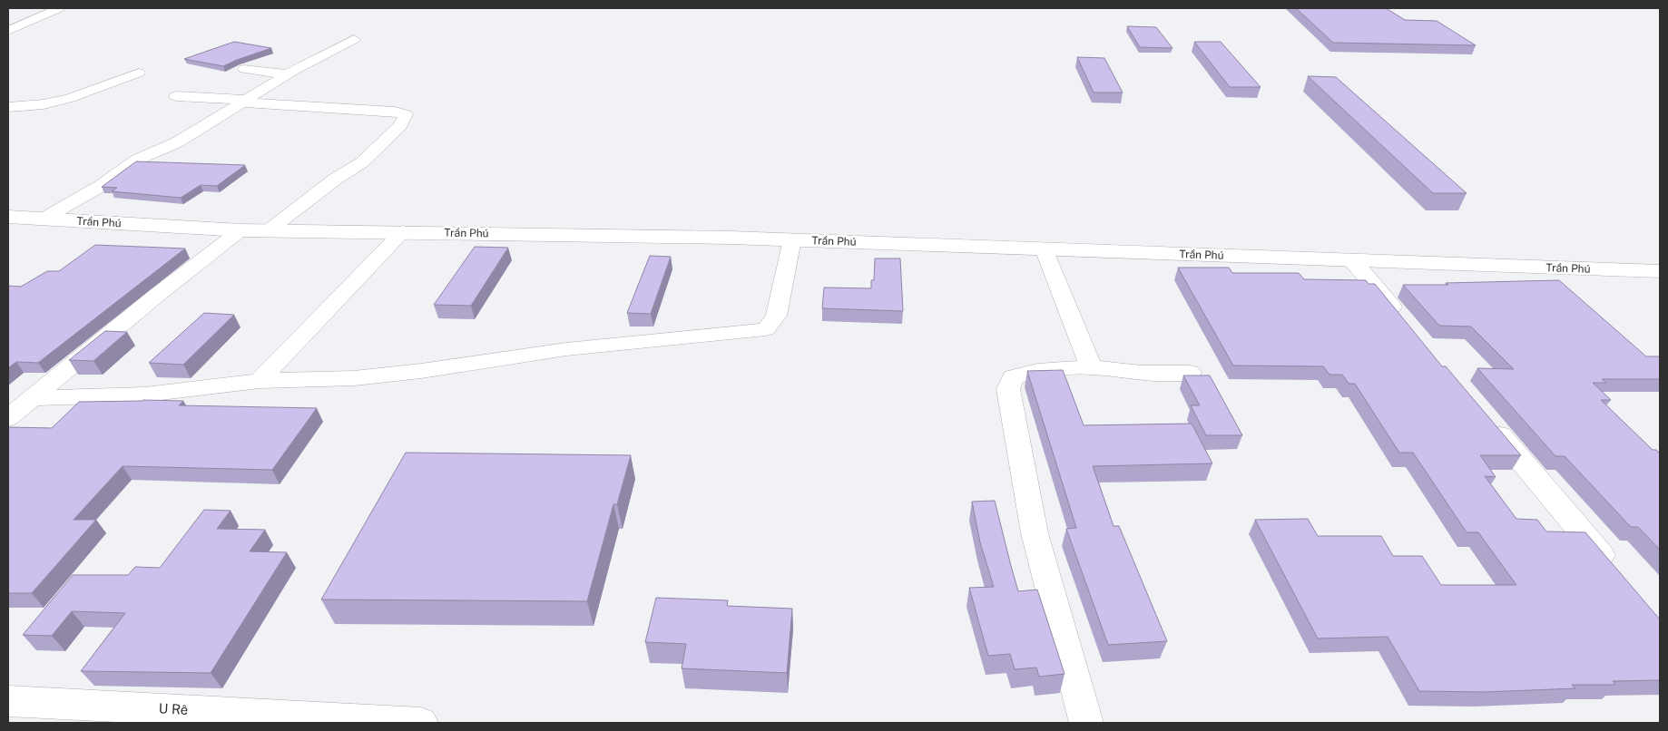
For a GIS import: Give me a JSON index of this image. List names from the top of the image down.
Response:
{
  "streets": {
    "street": ["Trần Phú", "U Rê"]
  }
}
